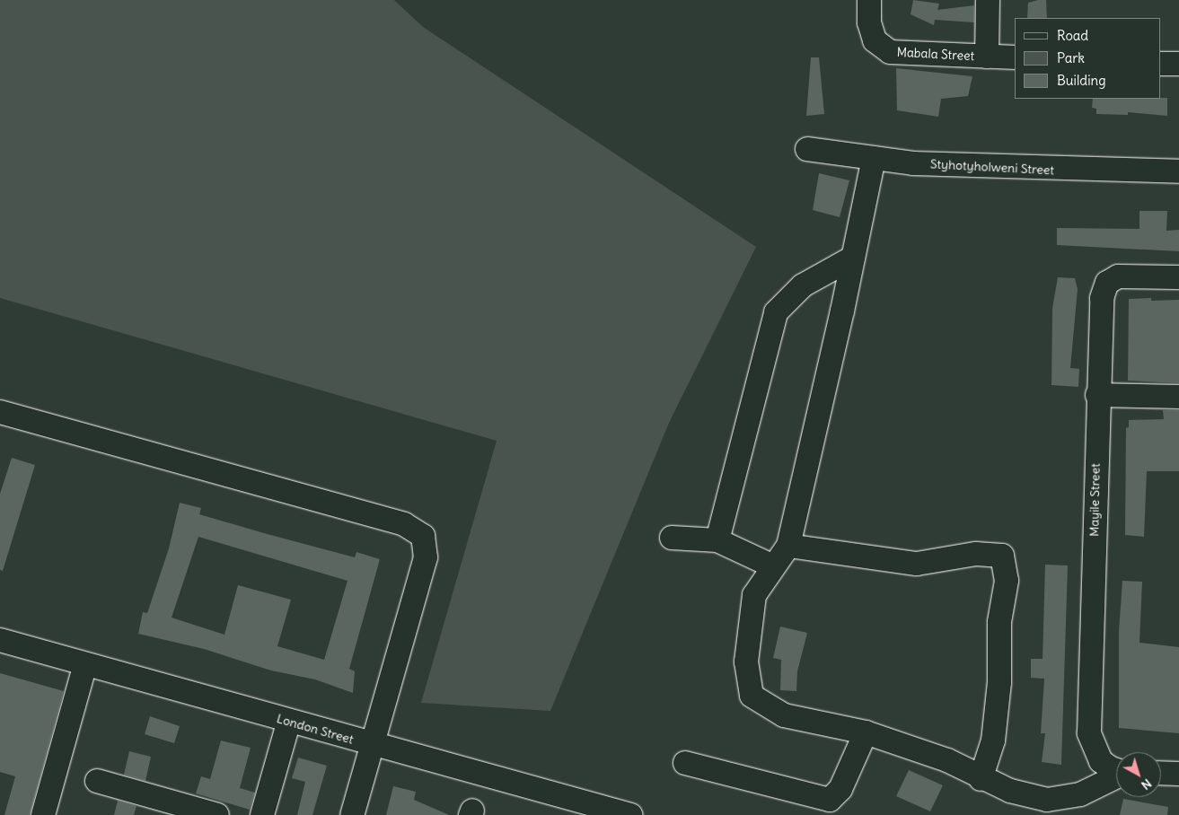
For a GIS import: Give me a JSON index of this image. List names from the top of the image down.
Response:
{
  "streets": {
    "street": [
      "Mabala Street",
      "Styhotyholweni Street",
      "Mayile Street",
      "London Street"
    ]
  },
  "legend": ["Road", "Park", "Building"],
  "north": "bottom right"
}
